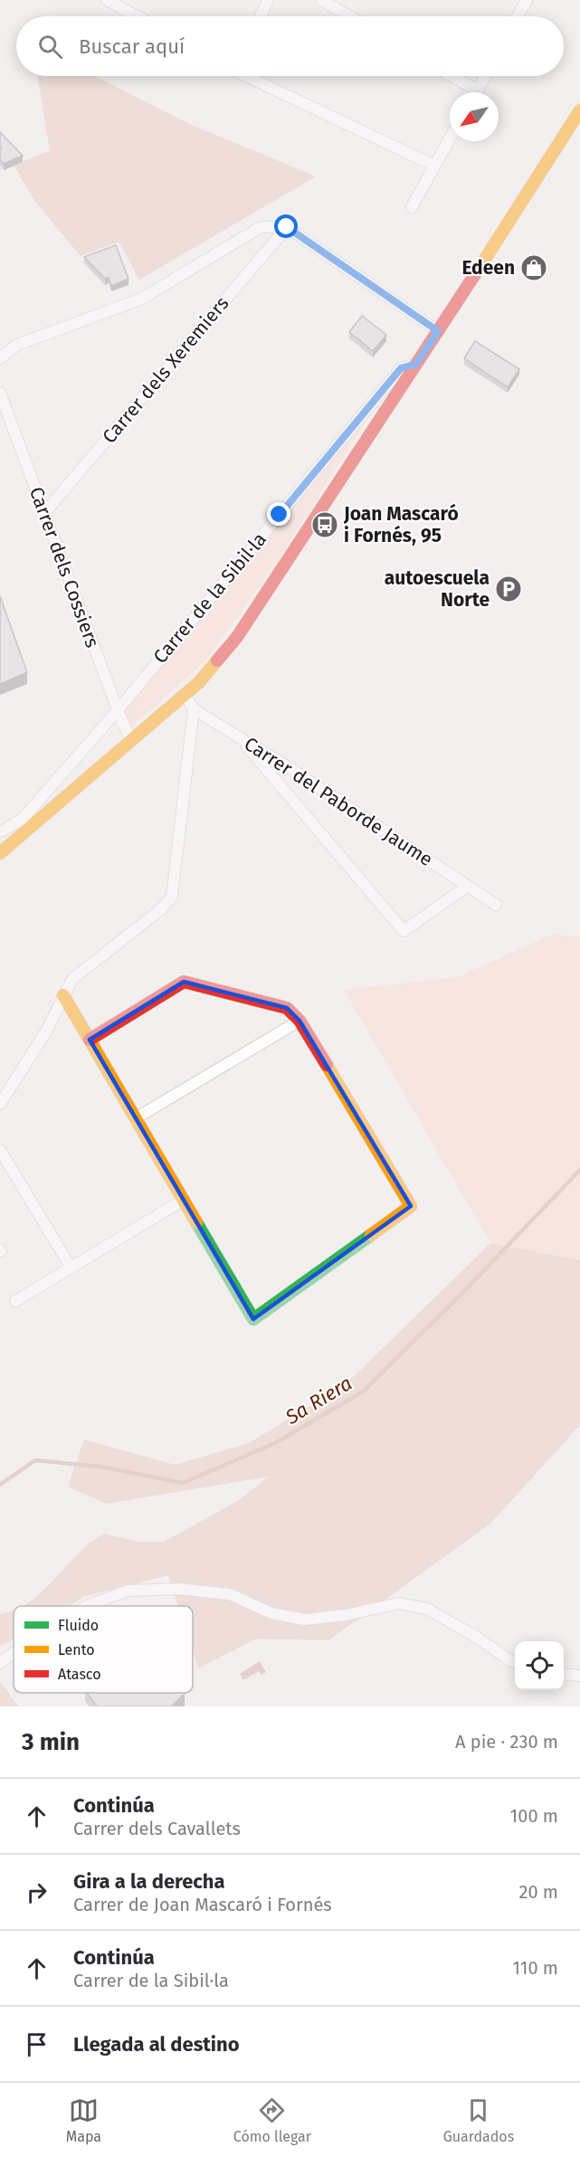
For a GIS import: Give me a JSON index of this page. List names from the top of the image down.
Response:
{
  "streets": {
    "street": [
      "Carrer dels Xeremiers",
      "Carrer dels Cossiers",
      "Carrer de la Sibil·la",
      "Carrer del Paborde Jaume"
    ]
  },
  "crossings": [
    ["Carrer dels Xeremiers", "Carrer dels Cossiers"],
    ["Carrer dels Cossiers", "Carrer de la Sibil·la"]
  ],
  "water": ["Sa Riera"],
  "places": {
    "shop": ["Edeen"],
    "bus stop": ["Joan Mascaró i Fornés, 95"],
    "parking": ["autoescuela Norte"]
  },
  "legend": ["Fluido", "Lento", "Atasco"],
  "north": "bottom left",
  "page": {
    "search": "Buscar aquí",
    "heading": ["3 min", "A pie · 230 m"],
    "list": [
      ["Continúa", "Carrer dels Cavallets", "100 m"],
      ["Gira a la derecha", "Carrer de Joan Mascaró i Fornés", "20 m"],
      ["Continúa", "Carrer de la Sibil·la", "110 m"],
      "Llegada al destino"
    ],
    "nav": ["Mapa", "Cómo llegar", "Guardados"]
  }
}
